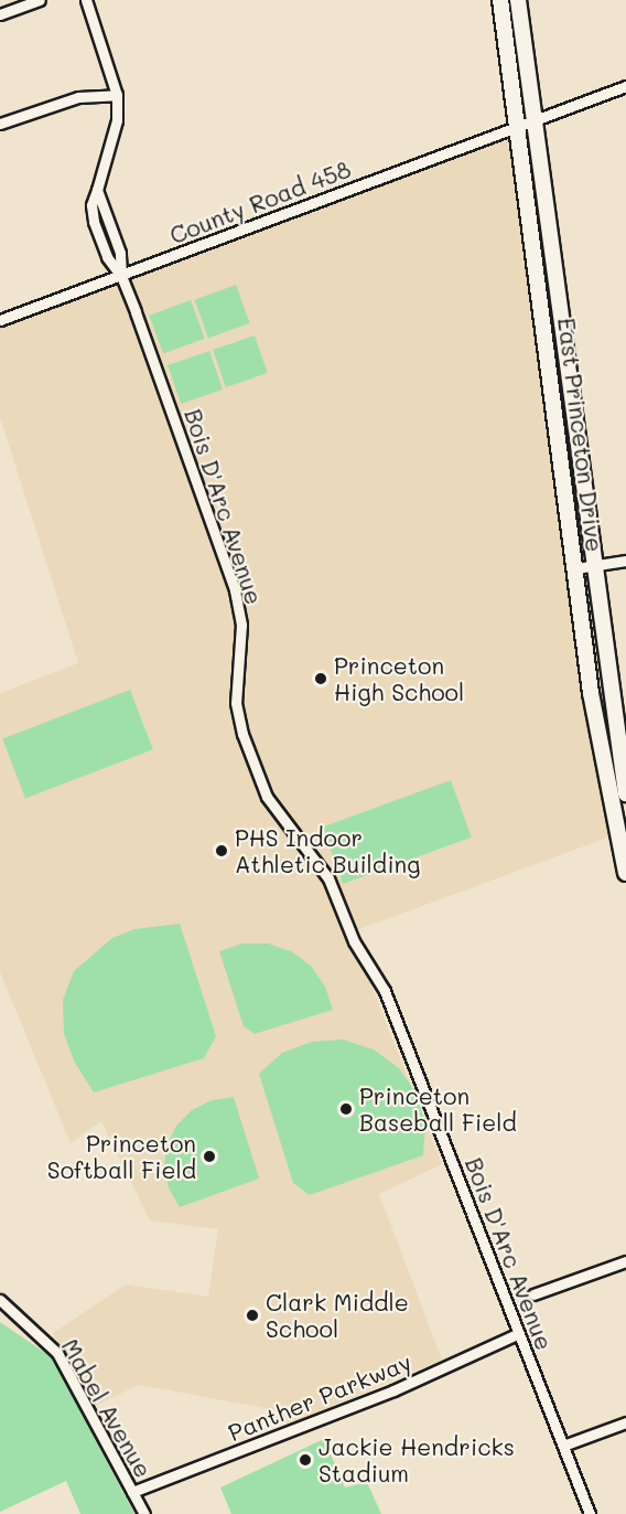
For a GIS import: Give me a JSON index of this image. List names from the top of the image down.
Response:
{
  "streets": {
    "highway": ["East Princeton Drive"],
    "street": [
      "County Road 458",
      "Bois D'Arc Avenue",
      "Panther Parkway",
      "Mabel Avenue"
    ]
  },
  "crossings": [
    ["County Road 458", "East Princeton Drive"],
    ["County Road 458", "Bois D'Arc Avenue"],
    ["Bois D'Arc Avenue", "Panther Parkway"],
    ["Panther Parkway", "Mabel Avenue"]
  ],
  "places": [
    "Princeton High School",
    "PHS Indoor Athletic Building",
    "Princeton Baseball Field",
    "Princeton Softball Field",
    "Clark Middle School",
    "Jackie Hendricks Stadium"
  ]
}
